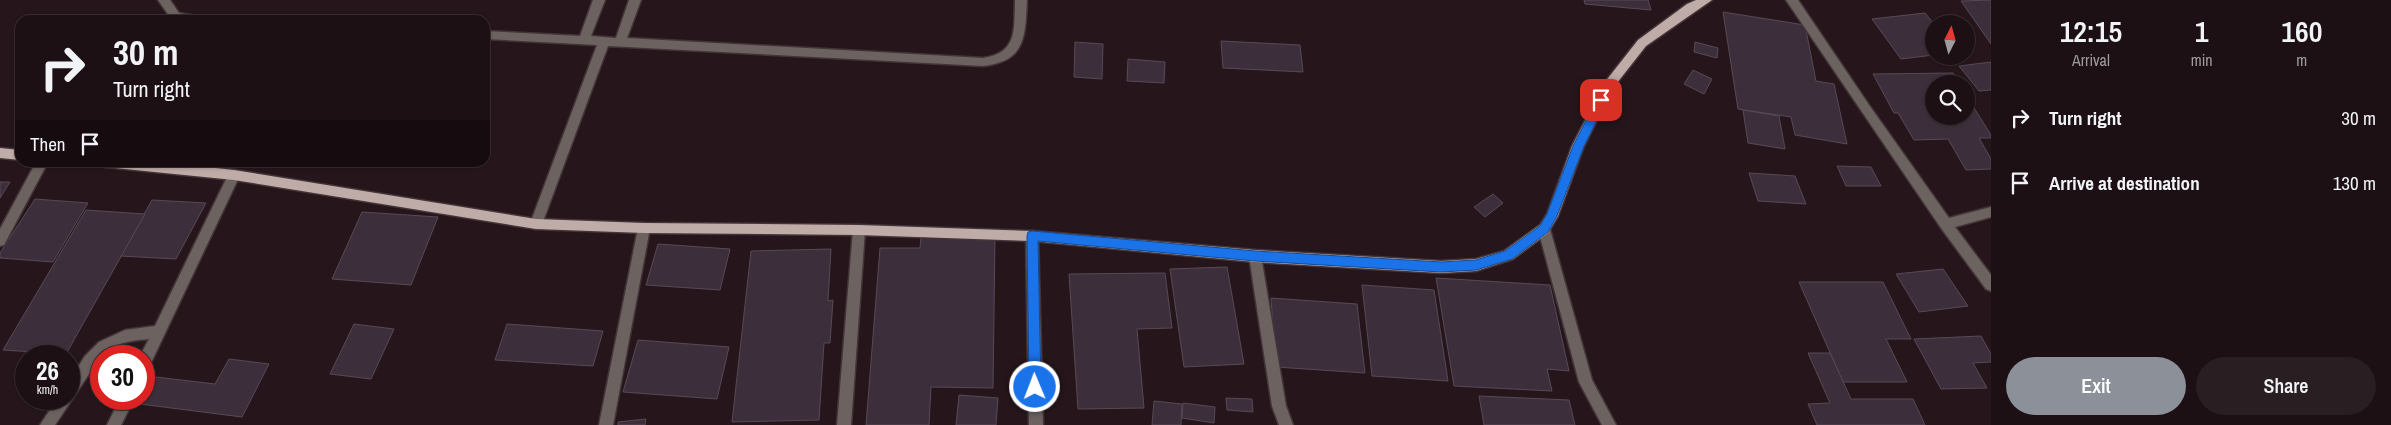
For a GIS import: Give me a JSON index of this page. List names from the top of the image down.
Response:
{
  "north": "top",
  "page": {
    "eta": [
      "12:15",
      "Arrival",
      "1",
      "min",
      "160",
      "m"
    ],
    "turn": ["30 m", "Turn right"],
    "list": [
      {
        "name": "Turn right",
        "value": "30 m"
      },
      {
        "name": "Arrive at destination",
        "value": "130 m"
      }
    ],
    "then": "Then",
    "speed": "26 km/h",
    "limit": "30",
    "buttons": ["Exit", "Share"]
  }
}
